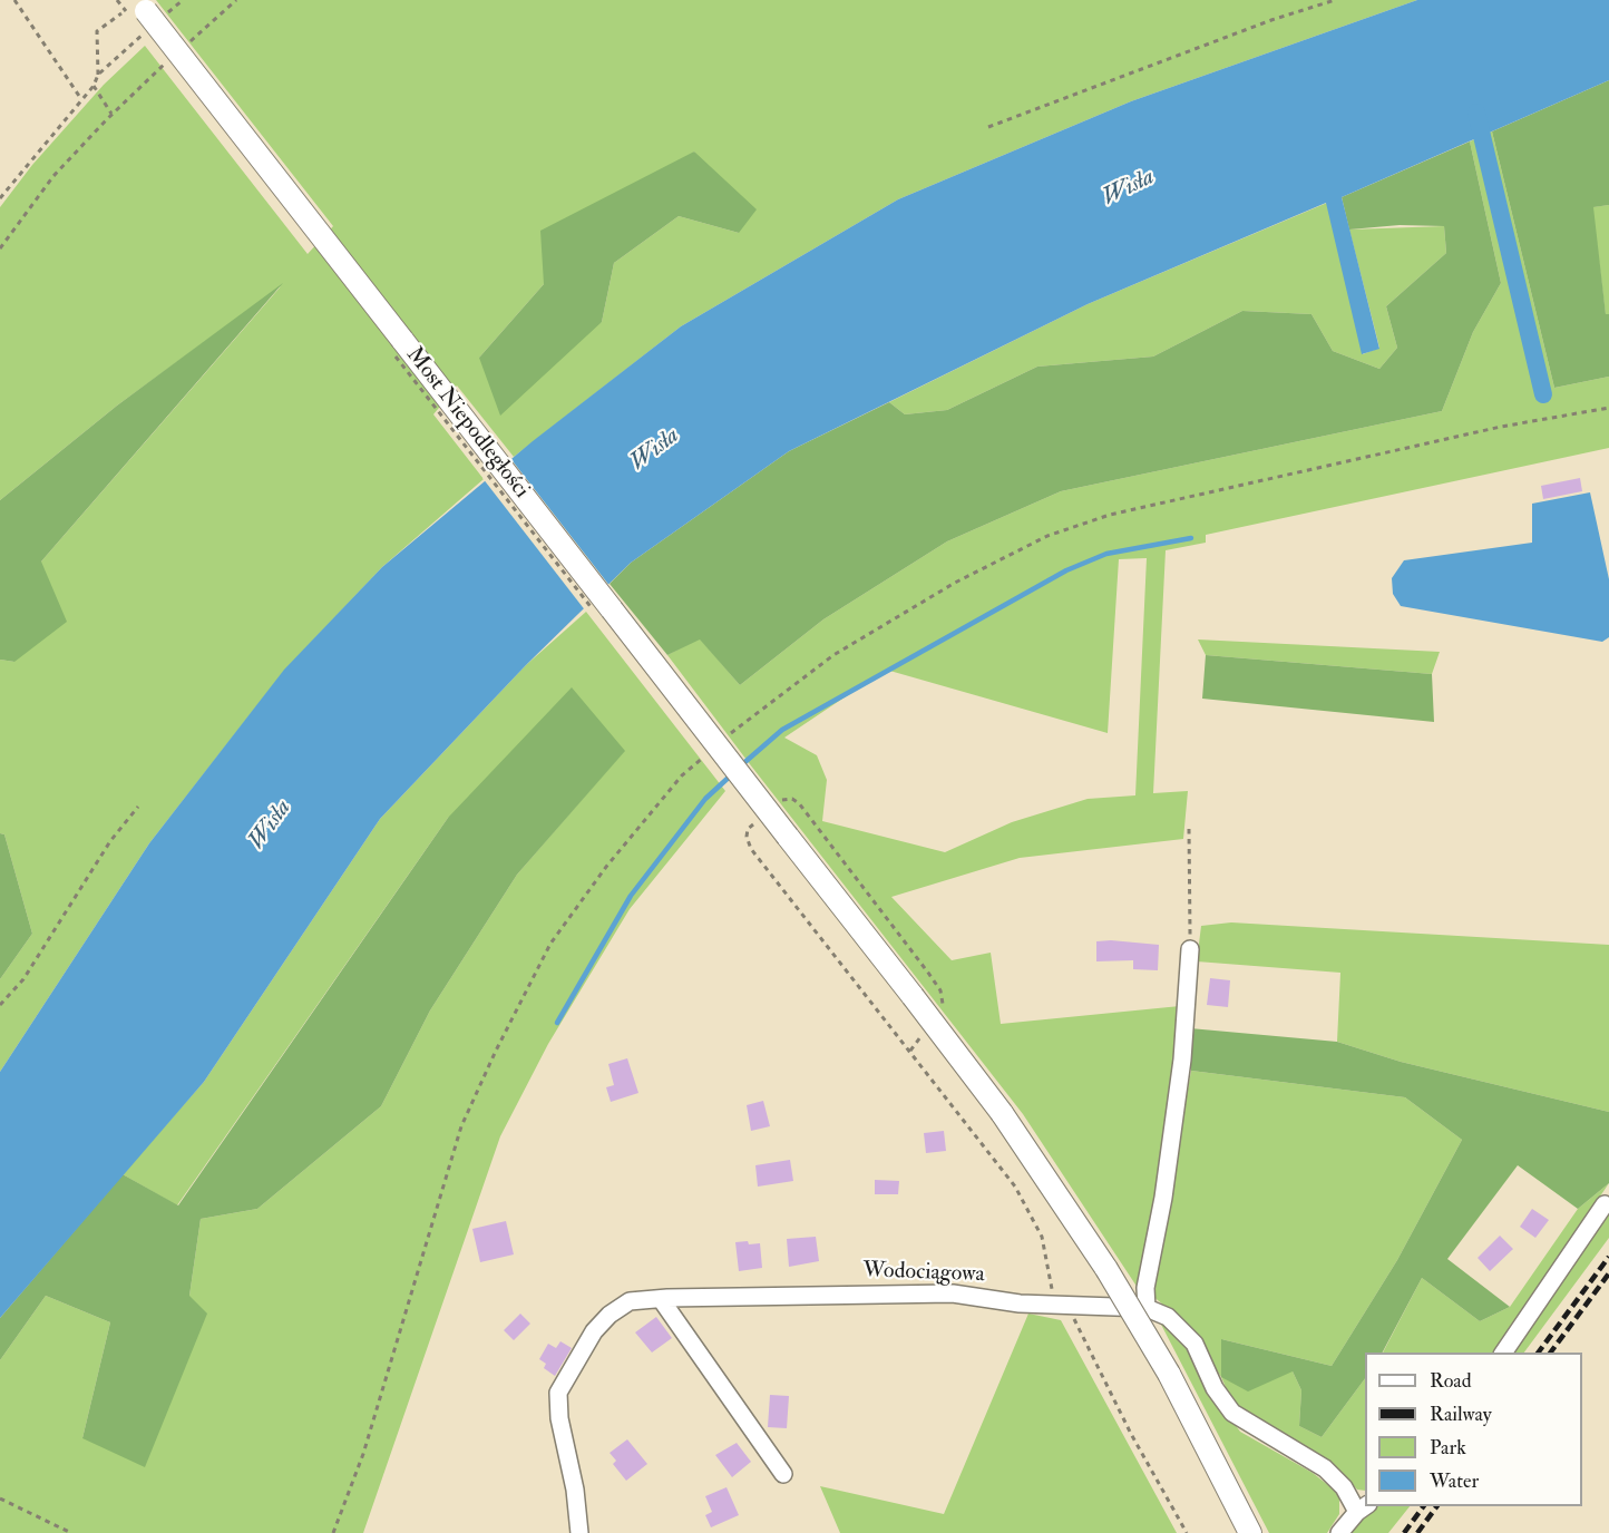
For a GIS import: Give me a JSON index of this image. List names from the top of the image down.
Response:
{
  "streets": {
    "main road": ["Most Niepodległości"],
    "street": ["Wodociągowa"]
  },
  "water": ["Wisła"],
  "legend": [
    "Road",
    "Railway",
    "Park",
    "Water"
  ]
}
